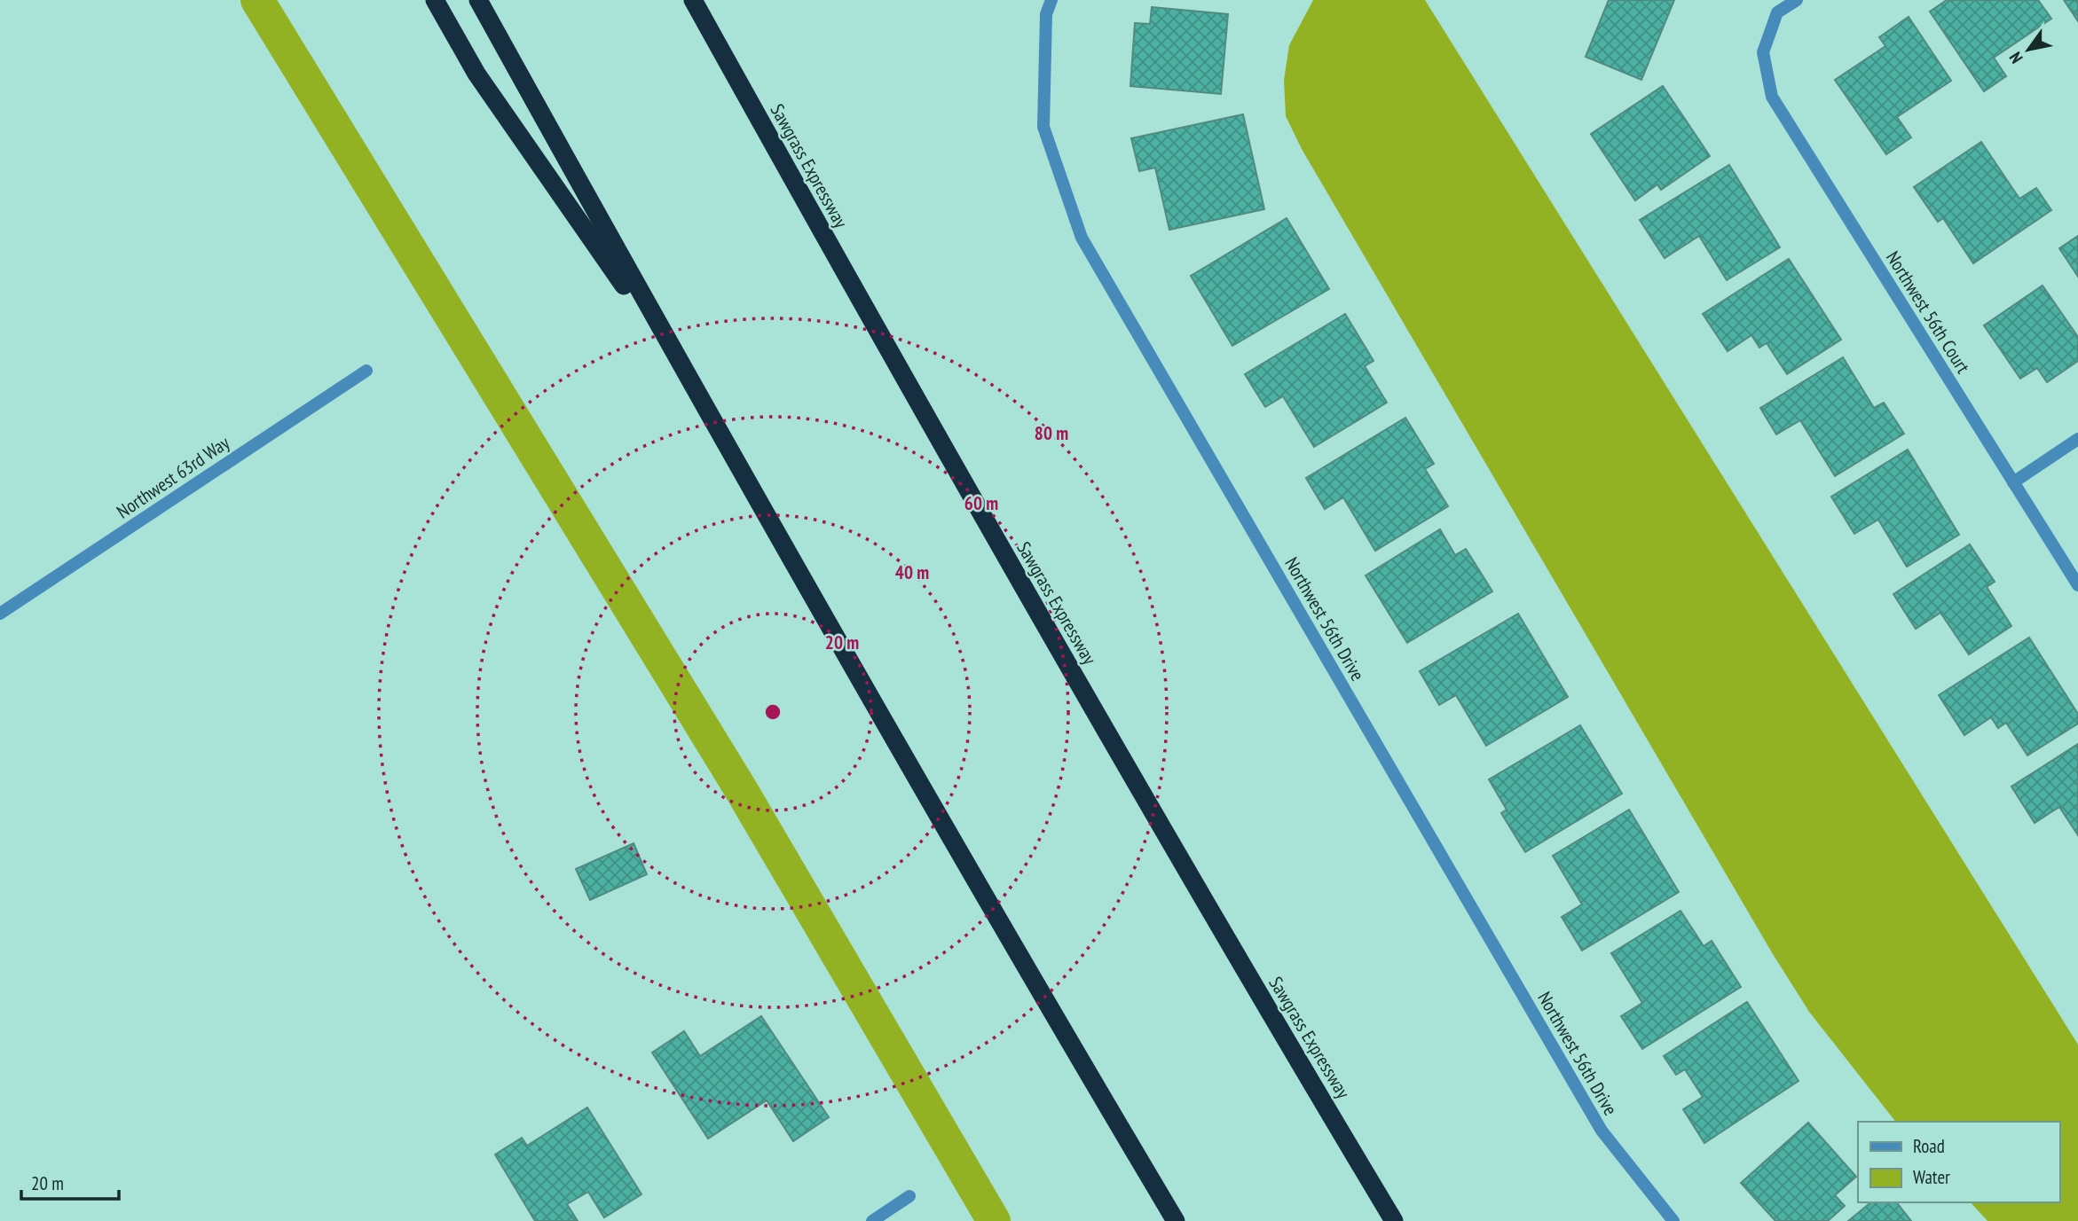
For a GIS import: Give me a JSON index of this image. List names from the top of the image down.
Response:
{
  "streets": {
    "highway": ["Sawgrass Expressway"],
    "street": ["Northwest 56th Court", "Northwest 63rd Way", "Northwest 56th Drive"]
  },
  "legend": ["Road", "Water"],
  "scale_bar": "20 m",
  "north": "bottom left",
  "rings": [
    "80 m",
    "60 m",
    "40 m",
    "20 m"
  ]
}
